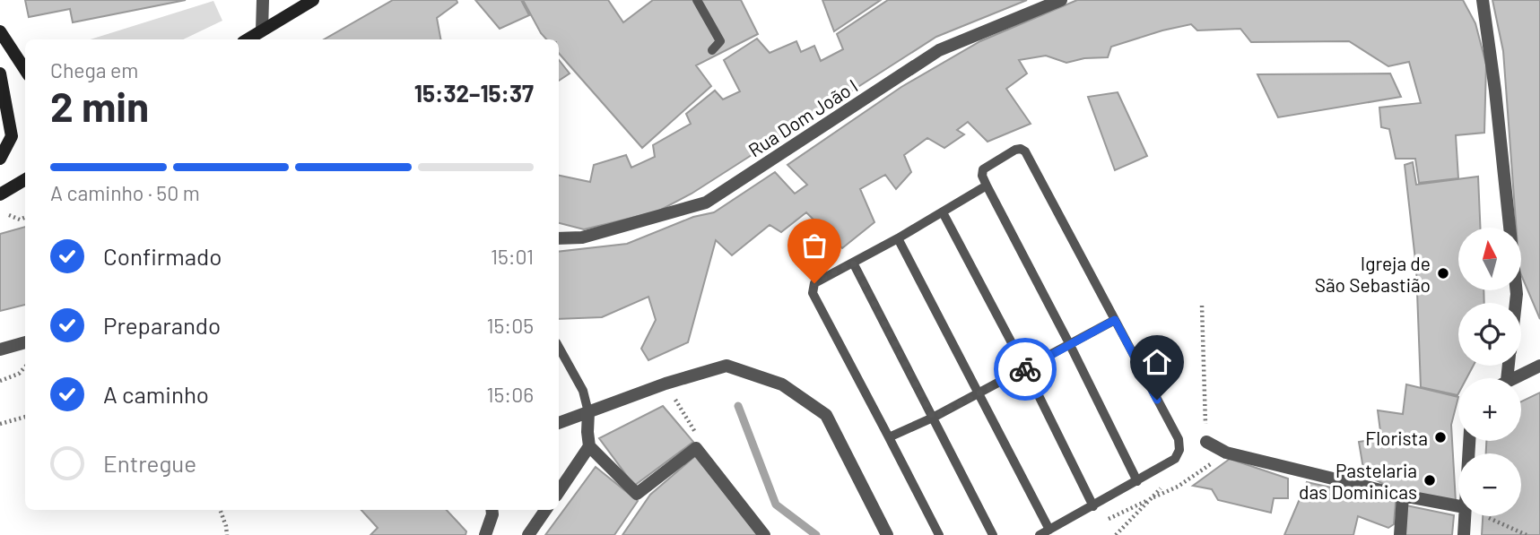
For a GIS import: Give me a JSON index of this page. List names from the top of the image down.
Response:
{
  "streets": {
    "street": ["Rua Dom João I"]
  },
  "places": ["Igreja de São Sebastião", "Florista", "Pastelaria das Dominicas"],
  "north": "top",
  "page": {
    "heading": ["2 min", "Chega em", "15:32–15:37"],
    "bar": "A caminho · 50 m",
    "list": [
      ["Confirmado", "15:01"],
      ["Preparando", "15:05"],
      ["A caminho", "15:06"],
      "Entregue"
    ],
    "map_buttons": ["+", "−"]
  }
}
